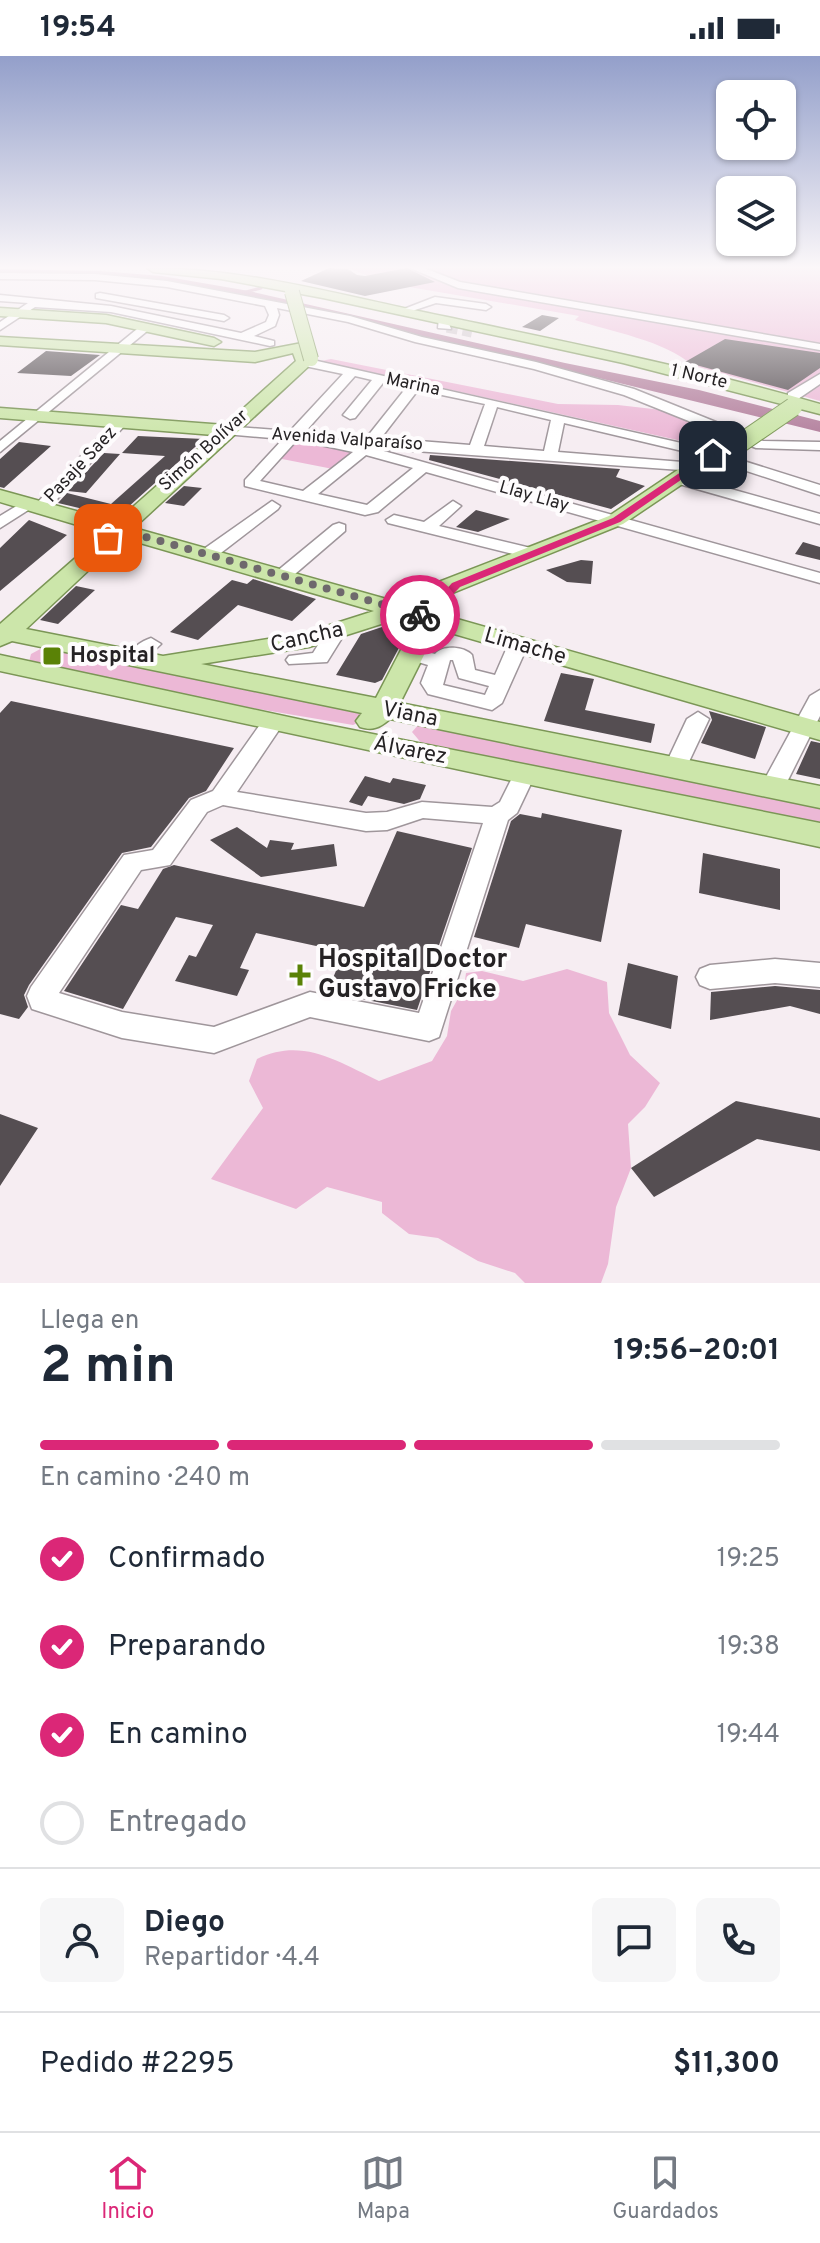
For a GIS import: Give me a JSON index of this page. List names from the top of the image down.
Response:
{
  "streets": {
    "main road": [
      "1 Norte",
      "Marina",
      "Avenida Valparaíso",
      "Simón Bolívar",
      "Cancha",
      "Limache",
      "Viana",
      "Álvarez"
    ],
    "street": ["Pasaje Saez", "Llay Llay"]
  },
  "crossings": [
    ["1 Norte", "Cancha"],
    ["Marina", "Simón Bolívar"],
    ["Marina", "Cancha"],
    ["Avenida Valparaíso", "Simón Bolívar"],
    ["Avenida Valparaíso", "Pasaje Saez"],
    ["Avenida Valparaíso", "Llay Llay"],
    ["Avenida Valparaíso", "Cancha"],
    ["Simón Bolívar", "Limache"],
    ["Simón Bolívar", "Viana"],
    ["Pasaje Saez", "Limache"],
    ["Llay Llay", "Cancha"],
    ["Cancha", "Limache"],
    ["Cancha", "Viana"]
  ],
  "places": {
    "transit": ["Hospital"],
    "health": ["Hospital Doctor Gustavo Fricke"]
  },
  "page": {
    "status": "19:54",
    "heading": ["2 min", "Llega en", "19:56–20:01"],
    "panel": [
      "Diego",
      "Repartidor · 4.4",
      "Pedido #2295",
      "$11,300"
    ],
    "bar": "En camino · 240 m",
    "list": [
      ["Confirmado", "19:25"],
      ["Preparando", "19:38"],
      ["En camino", "19:44"],
      "Entregado"
    ],
    "tabs": ["Inicio", "Mapa", "Guardados"]
  }
}
